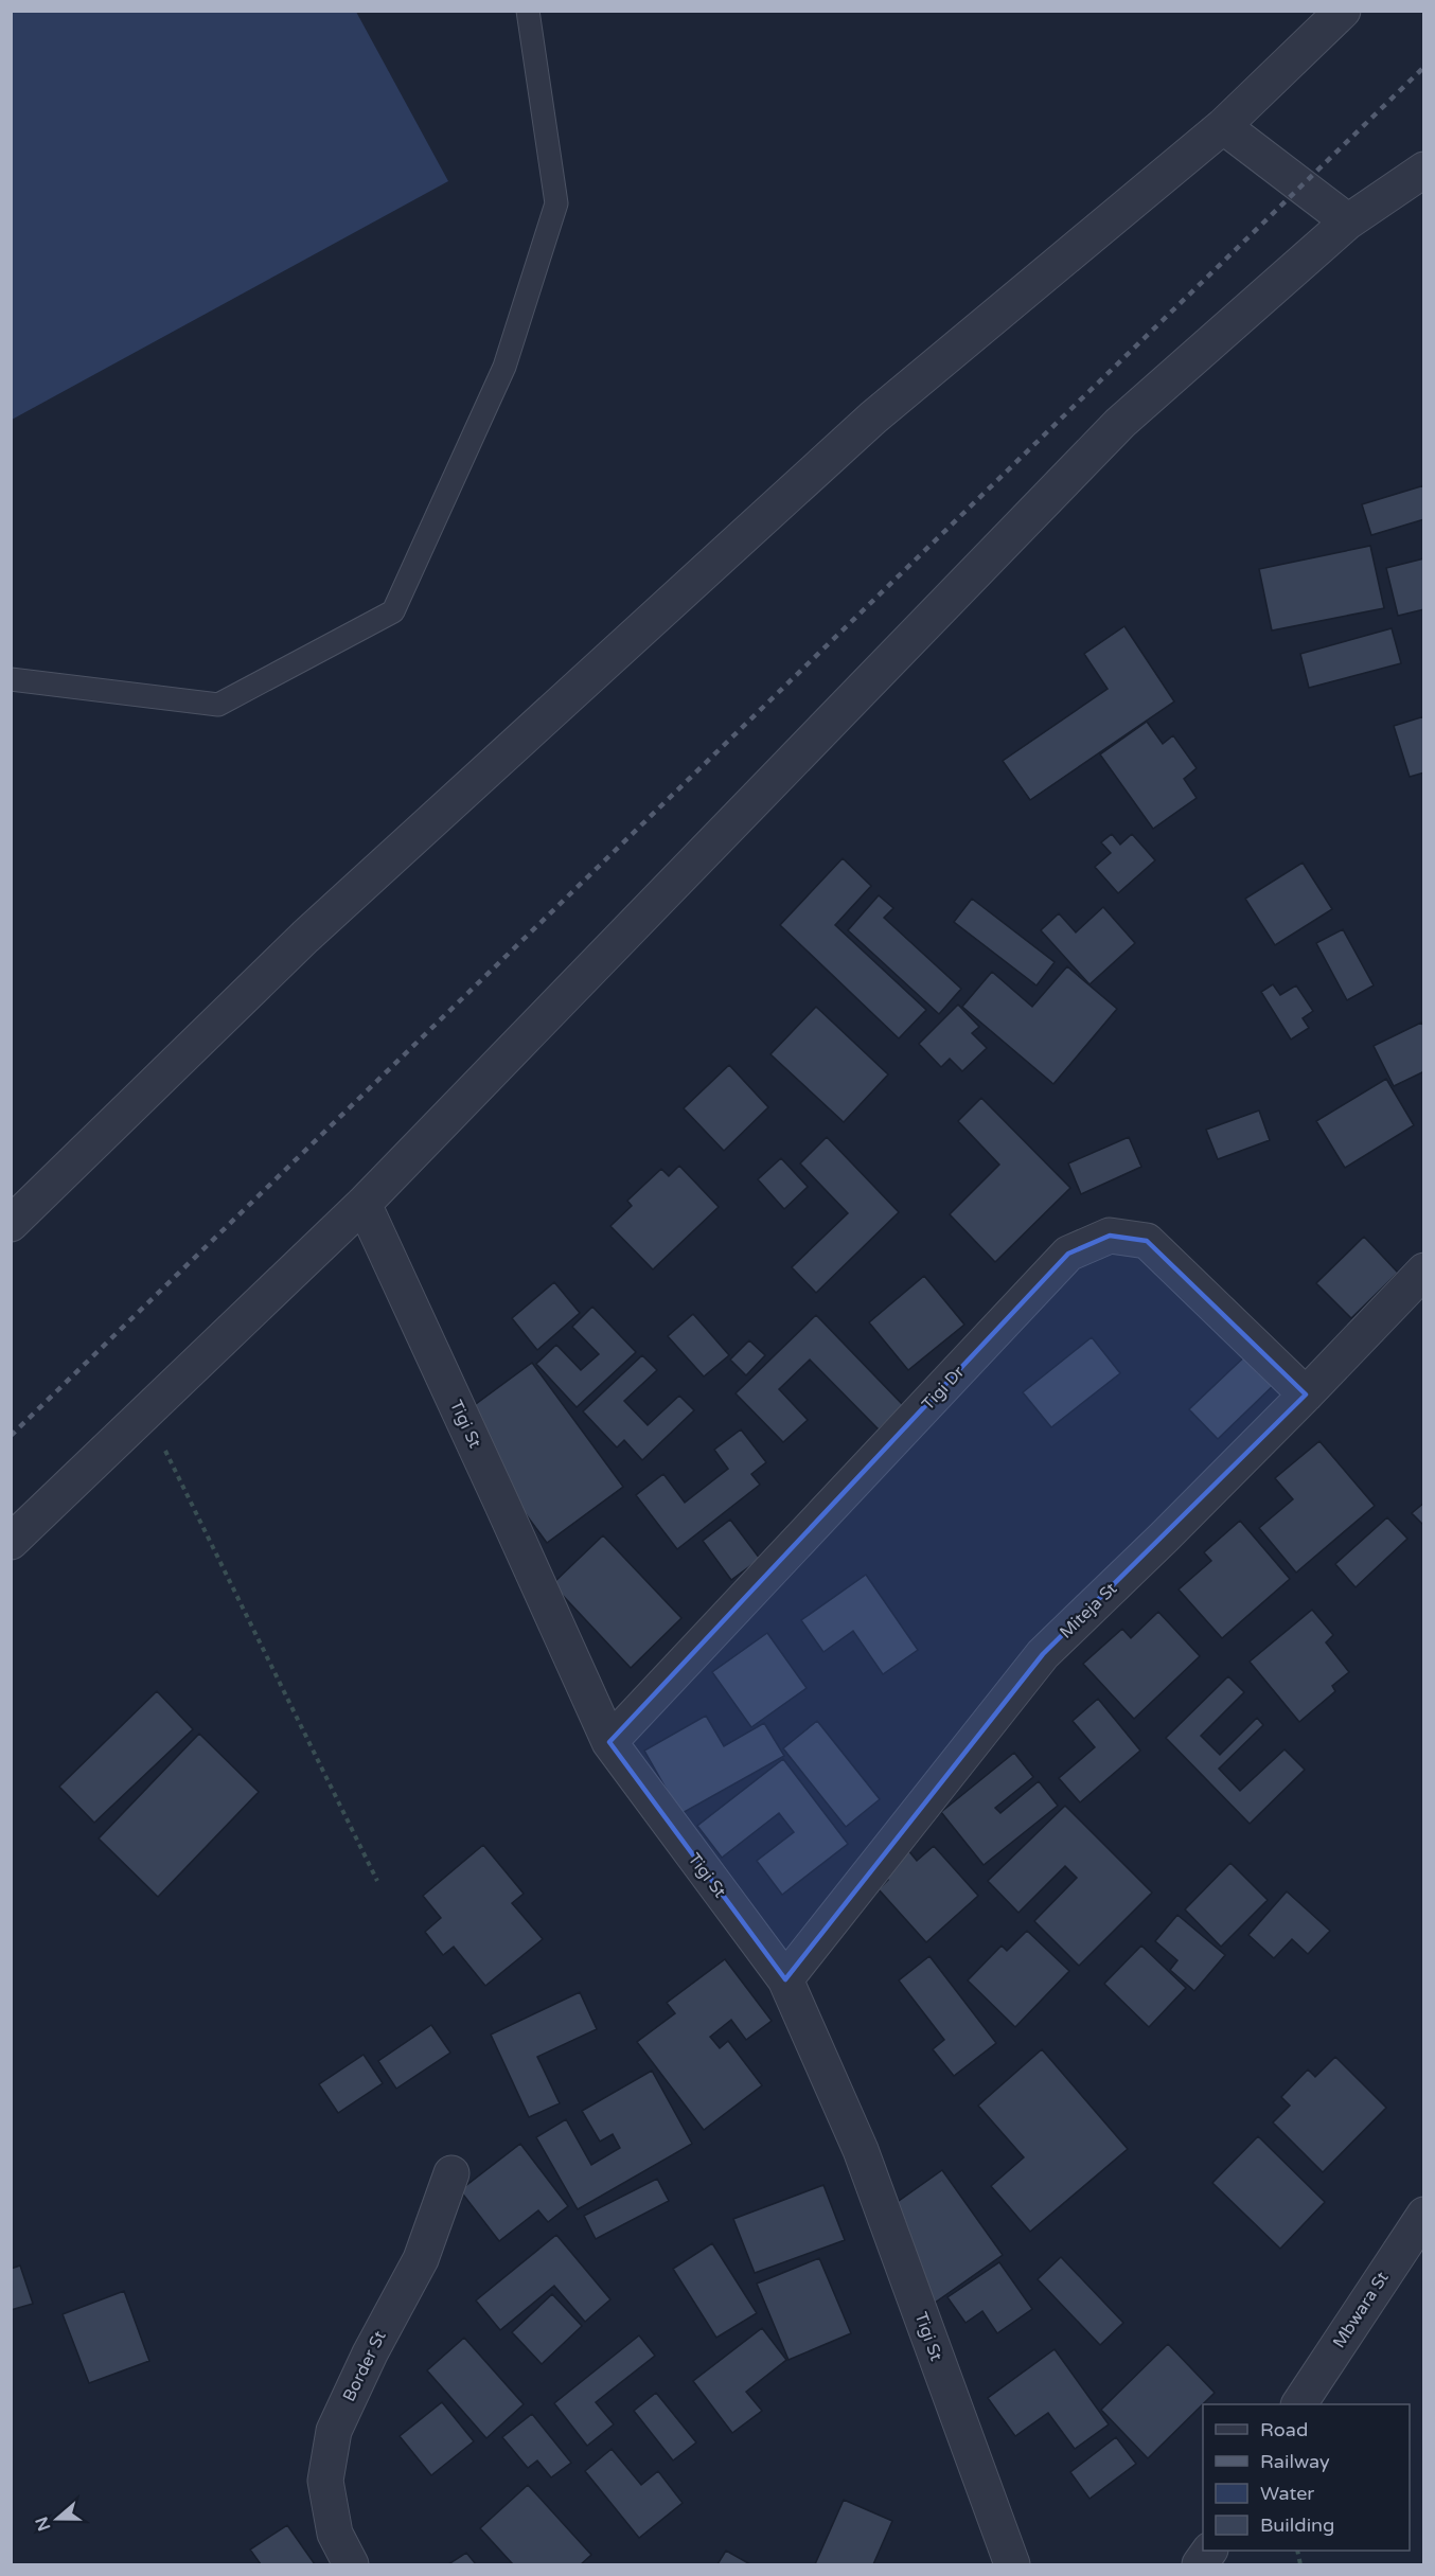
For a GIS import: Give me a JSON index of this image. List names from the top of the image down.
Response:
{
  "streets": {
    "street": [
      "Tigi Dr",
      "Tigi St",
      "Miteja St",
      "Mbwara St",
      "Border St"
    ]
  },
  "crossings": [
    ["Tigi Dr", "Tigi St"],
    ["Tigi Dr", "Miteja St"],
    ["Tigi St", "Miteja St"]
  ],
  "legend": [
    "Road",
    "Railway",
    "Water",
    "Building"
  ],
  "north": "left"
}
